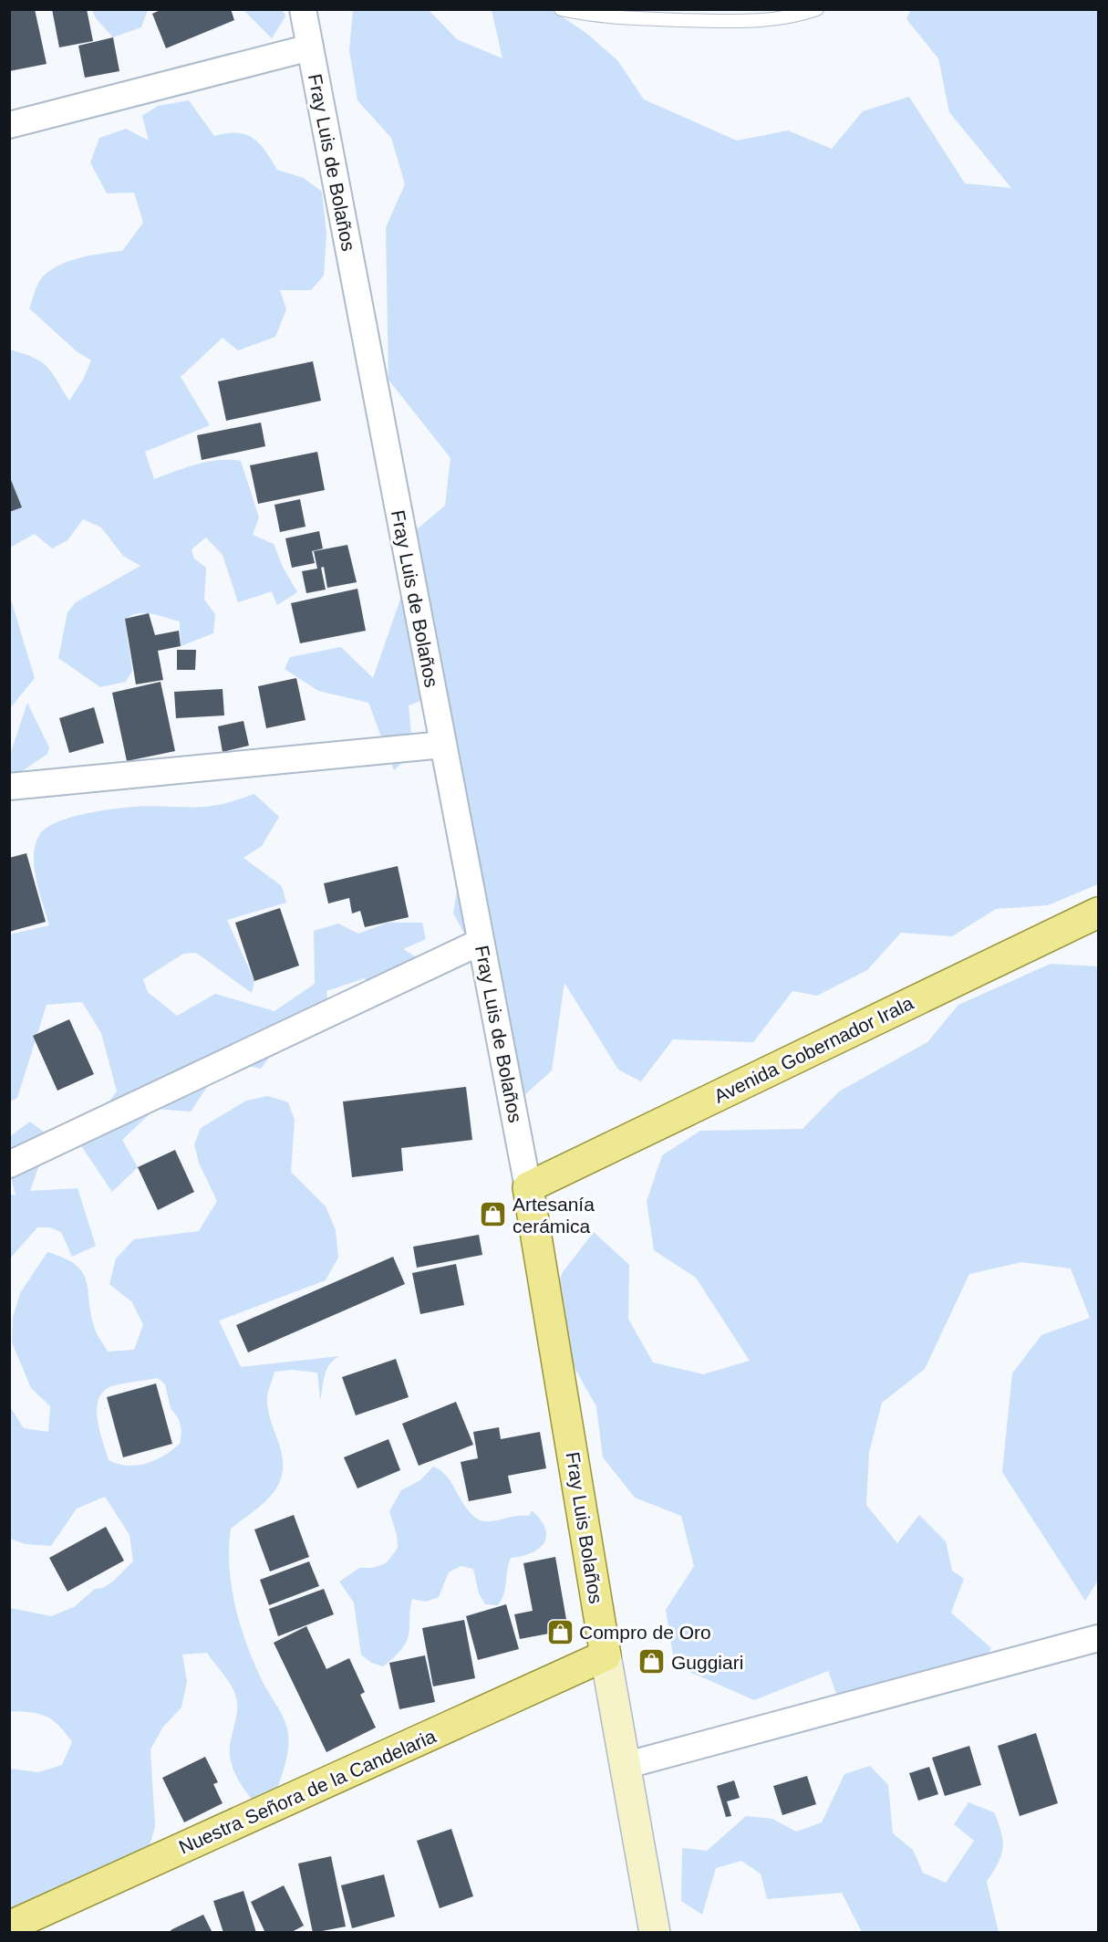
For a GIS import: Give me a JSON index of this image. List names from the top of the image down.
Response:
{
  "streets": {
    "main road": ["Avenida Gobernador Irala", "Fray Luis Bolaños", "Nuestra Señora de la Candelaria"],
    "street": ["Fray Luis de Bolaños"]
  },
  "crossings": [
    ["Fray Luis de Bolaños", "Avenida Gobernador Irala"],
    ["Fray Luis de Bolaños", "Fray Luis Bolaños"],
    ["Avenida Gobernador Irala", "Fray Luis Bolaños"],
    ["Fray Luis Bolaños", "Nuestra Señora de la Candelaria"]
  ],
  "places": {
    "shop": ["Artesanía cerámica", "Compro de Oro", "Guggiari"]
  }
}
